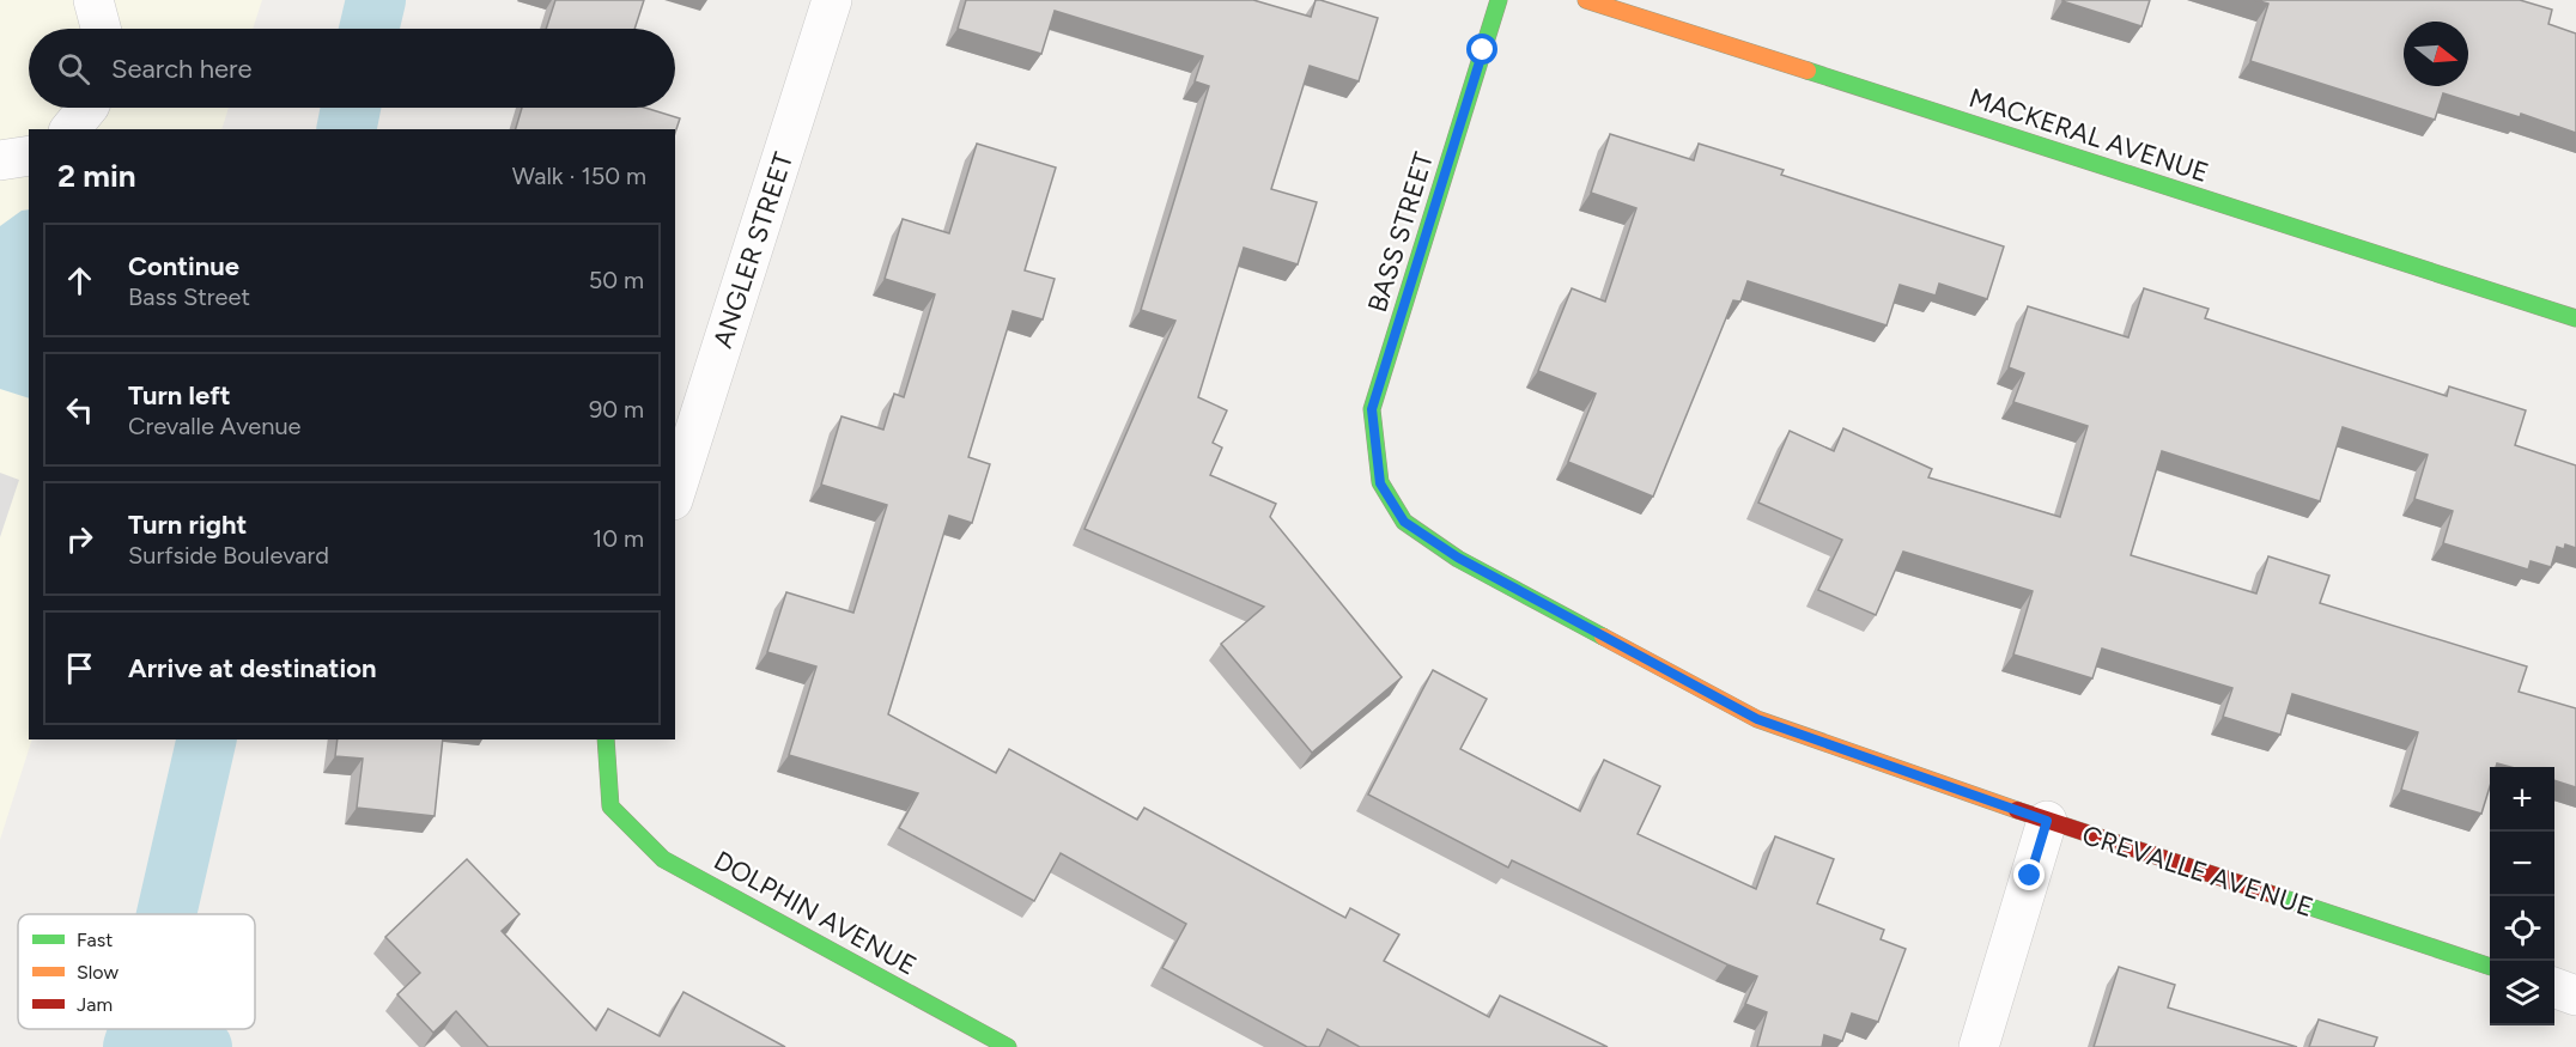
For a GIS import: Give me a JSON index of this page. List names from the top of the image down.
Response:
{
  "streets": {
    "street": [
      "MACKERAL AVENUE",
      "BASS STREET",
      "ANGLER STREET",
      "CREVALLE AVENUE",
      "DOLPHIN AVENUE"
    ]
  },
  "crossings": [
    ["BASS STREET", "CREVALLE AVENUE"]
  ],
  "legend": ["Fast", "Slow", "Jam"],
  "north": "right",
  "page": {
    "search": "Search here",
    "heading": ["2 min", "Walk · 150 m"],
    "list": [
      ["Continue", "Bass Street", "50 m"],
      ["Turn left", "Crevalle Avenue", "90 m"],
      ["Turn right", "Surfside Boulevard", "10 m"],
      "Arrive at destination"
    ],
    "map_buttons": ["+", "−"]
  }
}
